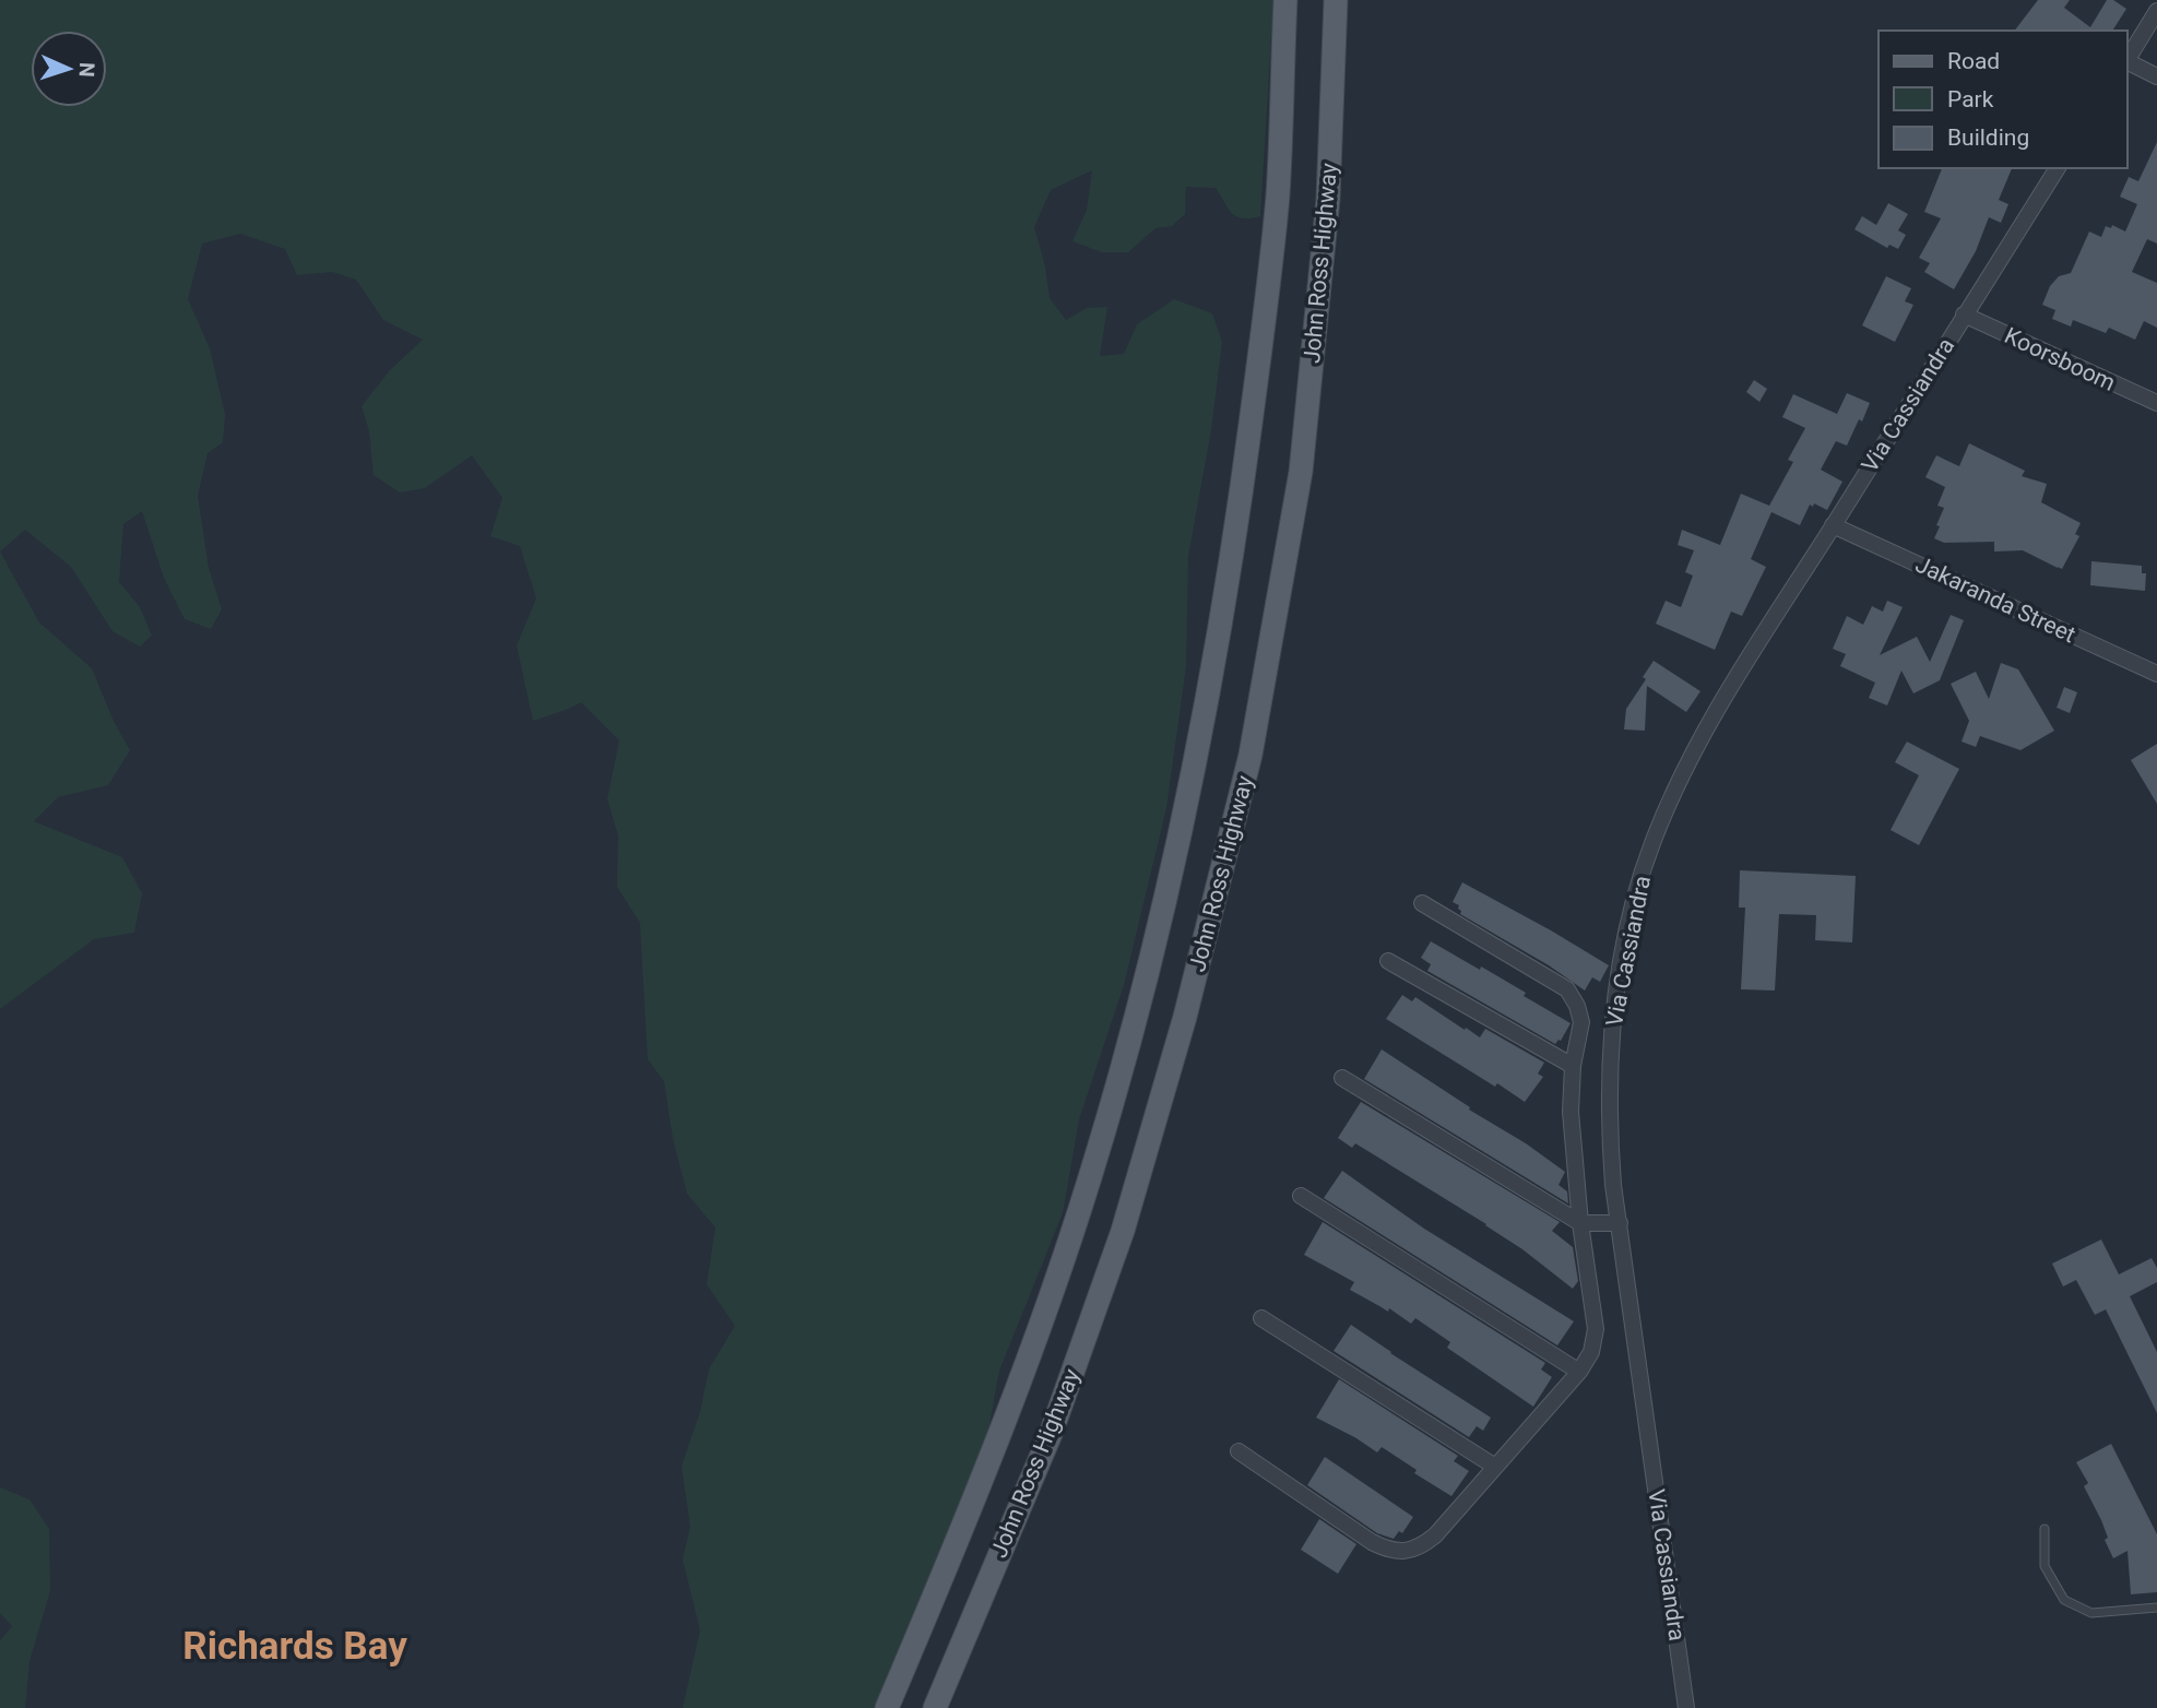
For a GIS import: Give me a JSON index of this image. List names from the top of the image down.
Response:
{
  "streets": {
    "main road": ["John Ross Highway"],
    "street": ["Koorsboom", "Via Cassiandra", "Jakaranda Street"]
  },
  "crossings": [
    ["Koorsboom", "Via Cassiandra"],
    ["Via Cassiandra", "Jakaranda Street"]
  ],
  "districts": ["Richards Bay"],
  "legend": ["Road", "Park", "Building"],
  "north": "right"
}
